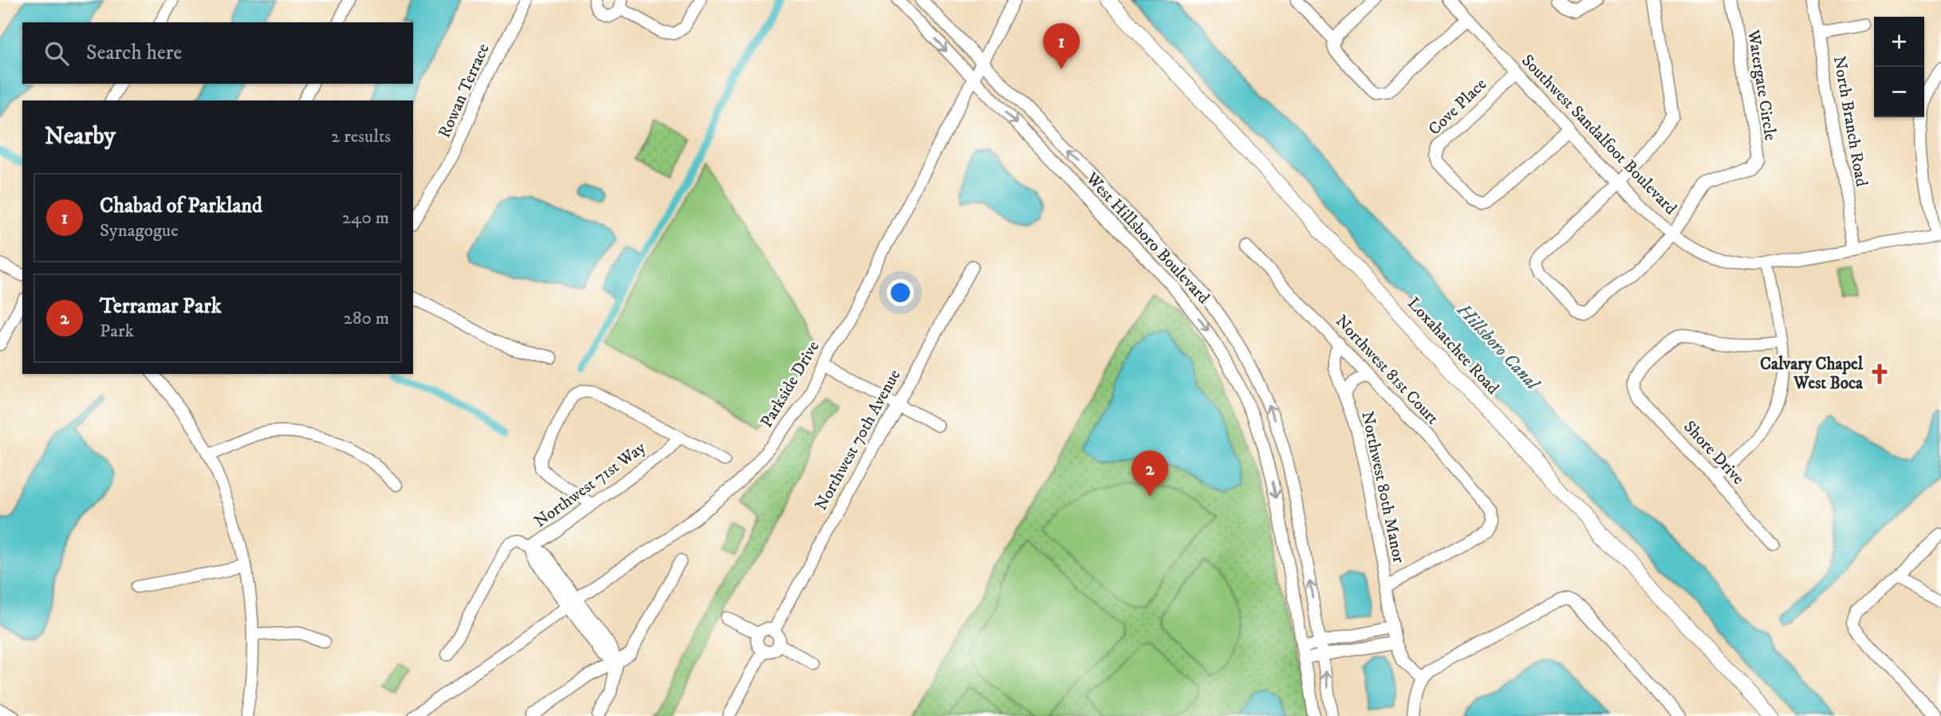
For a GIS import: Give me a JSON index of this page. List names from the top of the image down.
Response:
{
  "streets": {
    "main road": ["Loxahatchee Road"],
    "street": [
      "Watergate Circle",
      "Rowan Terrace",
      "Cove Place",
      "North Branch Road",
      "Southwest Sandalfoot Boulevard",
      "West Hillsboro Boulevard",
      "Northwest 81st Court",
      "Parkside Drive",
      "Northwest 70th Avenue",
      "Shore Drive",
      "Northwest 71st Way",
      "Northwest 80th Manor"
    ]
  },
  "crossings": [
    ["Watergate Circle", "Southwest Sandalfoot Boulevard"],
    ["Cove Place", "Southwest Sandalfoot Boulevard"],
    ["North Branch Road", "Southwest Sandalfoot Boulevard"],
    ["West Hillsboro Boulevard", "Parkside Drive"],
    ["Northwest 81st Court", "Northwest 80th Manor"]
  ],
  "water": ["Hillsboro Canal"],
  "places": {
    "church": ["Calvary Chapel West Boca"]
  },
  "page": {
    "map_buttons": ["+", "−"],
    "search": "Search here",
    "pins": ["1", "2"],
    "heading": ["Nearby", "2 results"],
    "list": [
      {
        "mark": "1",
        "name": "Chabad of Parkland",
        "note": "Synagogue",
        "value": "240 m"
      },
      {
        "mark": "2",
        "name": "Terramar Park",
        "note": "Park",
        "value": "280 m"
      }
    ]
  }
}
